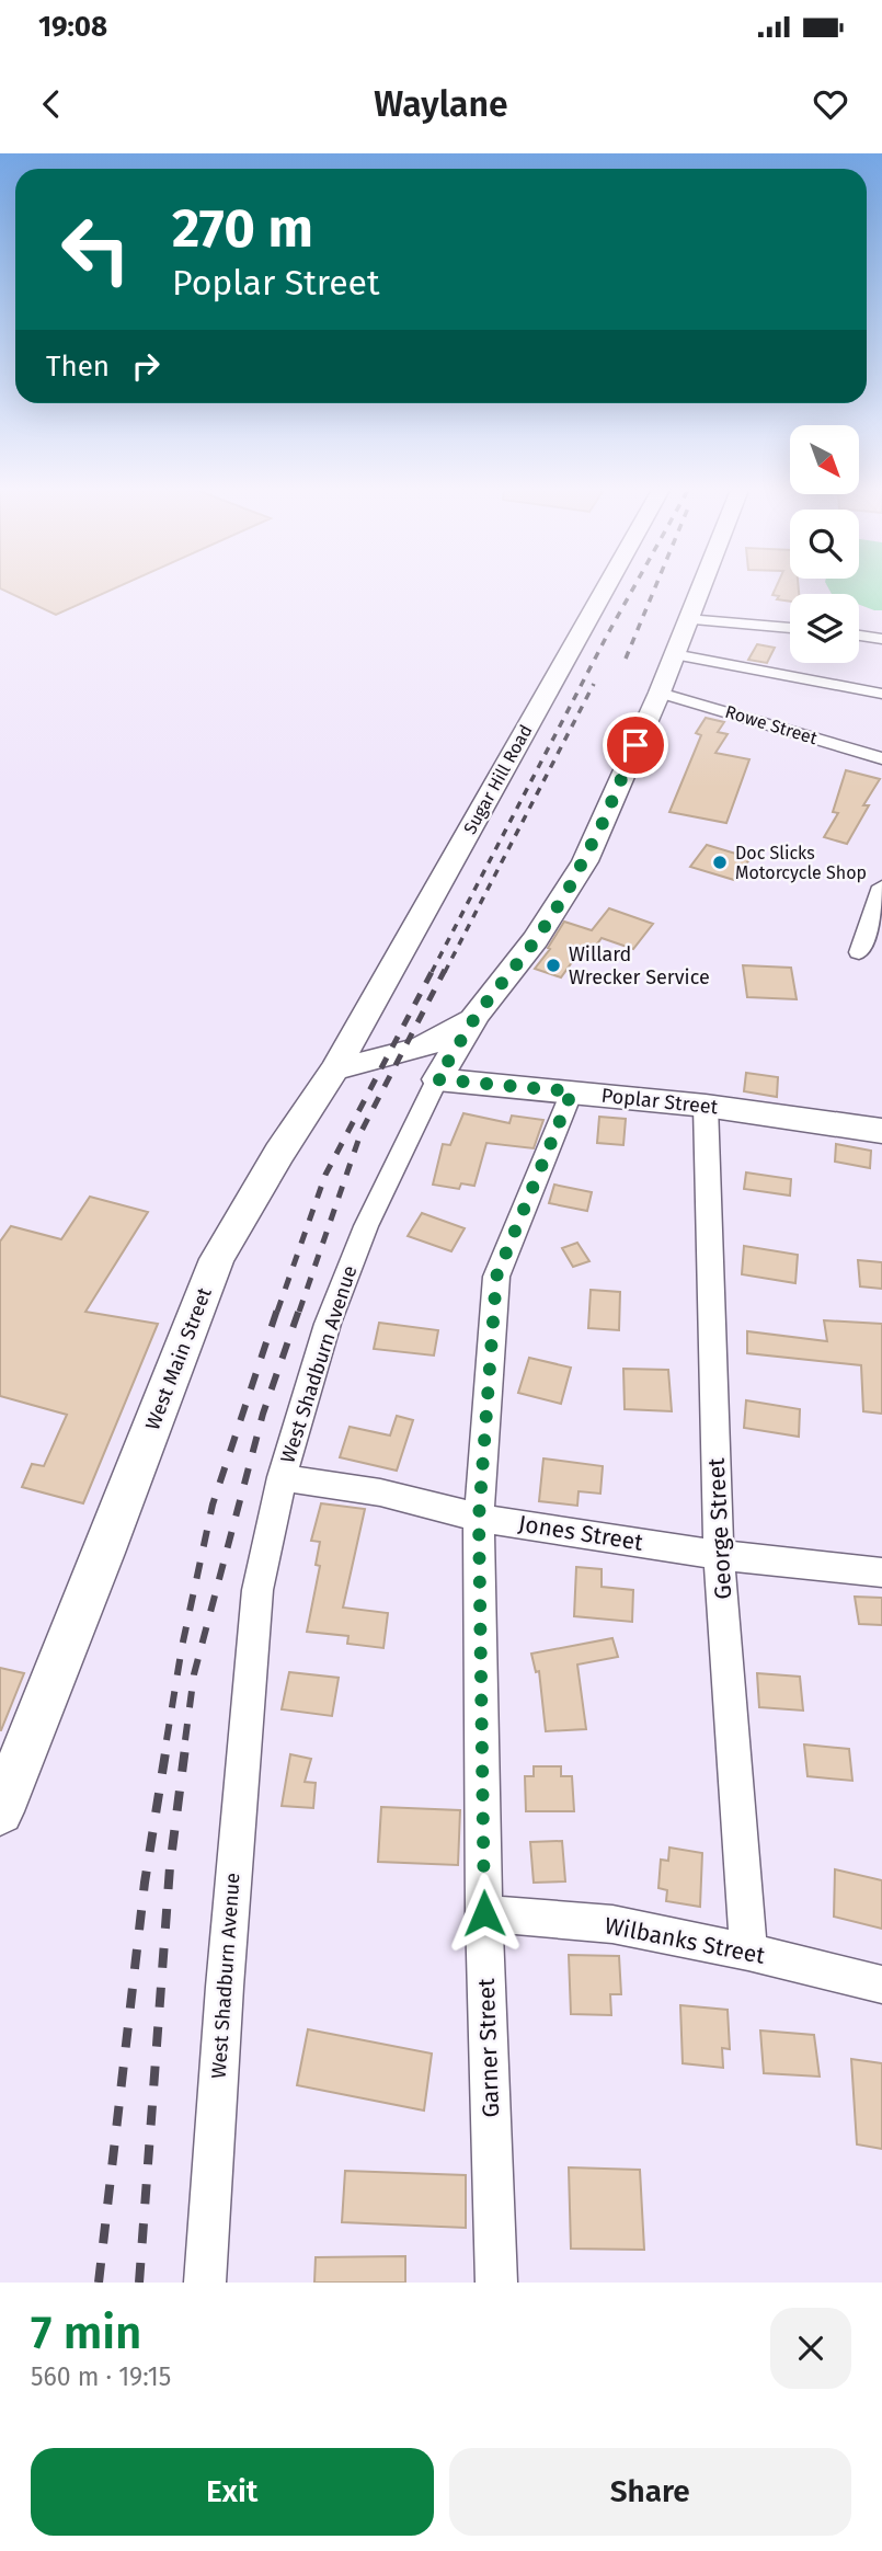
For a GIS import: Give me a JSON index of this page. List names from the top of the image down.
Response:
{
  "streets": {
    "street": [
      "Rowe Street",
      "Sugar Hill Road",
      "Poplar Street",
      "West Main Street",
      "West Shadburn Avenue",
      "George Street",
      "Jones Street",
      "Wilbanks Street",
      "Garner Street"
    ]
  },
  "crossings": [
    ["Rowe Street", "West Shadburn Avenue"],
    ["Sugar Hill Road", "West Main Street"],
    ["Poplar Street", "West Shadburn Avenue"],
    ["Poplar Street", "George Street"],
    ["Poplar Street", "Garner Street"],
    ["West Shadburn Avenue", "Jones Street"],
    ["George Street", "Jones Street"],
    ["George Street", "Wilbanks Street"],
    ["Jones Street", "Garner Street"],
    ["Wilbanks Street", "Garner Street"]
  ],
  "places": ["Doc Slicks Motorcycle Shop", "Willard Wrecker Service"],
  "north": "bottom right",
  "page": {
    "status": "19:08",
    "header": "Waylane",
    "turn": ["270 m", "Poplar Street"],
    "then": "Then",
    "heading": ["7 min", "560 m · 19:15"],
    "buttons": ["Exit", "Share"]
  }
}
